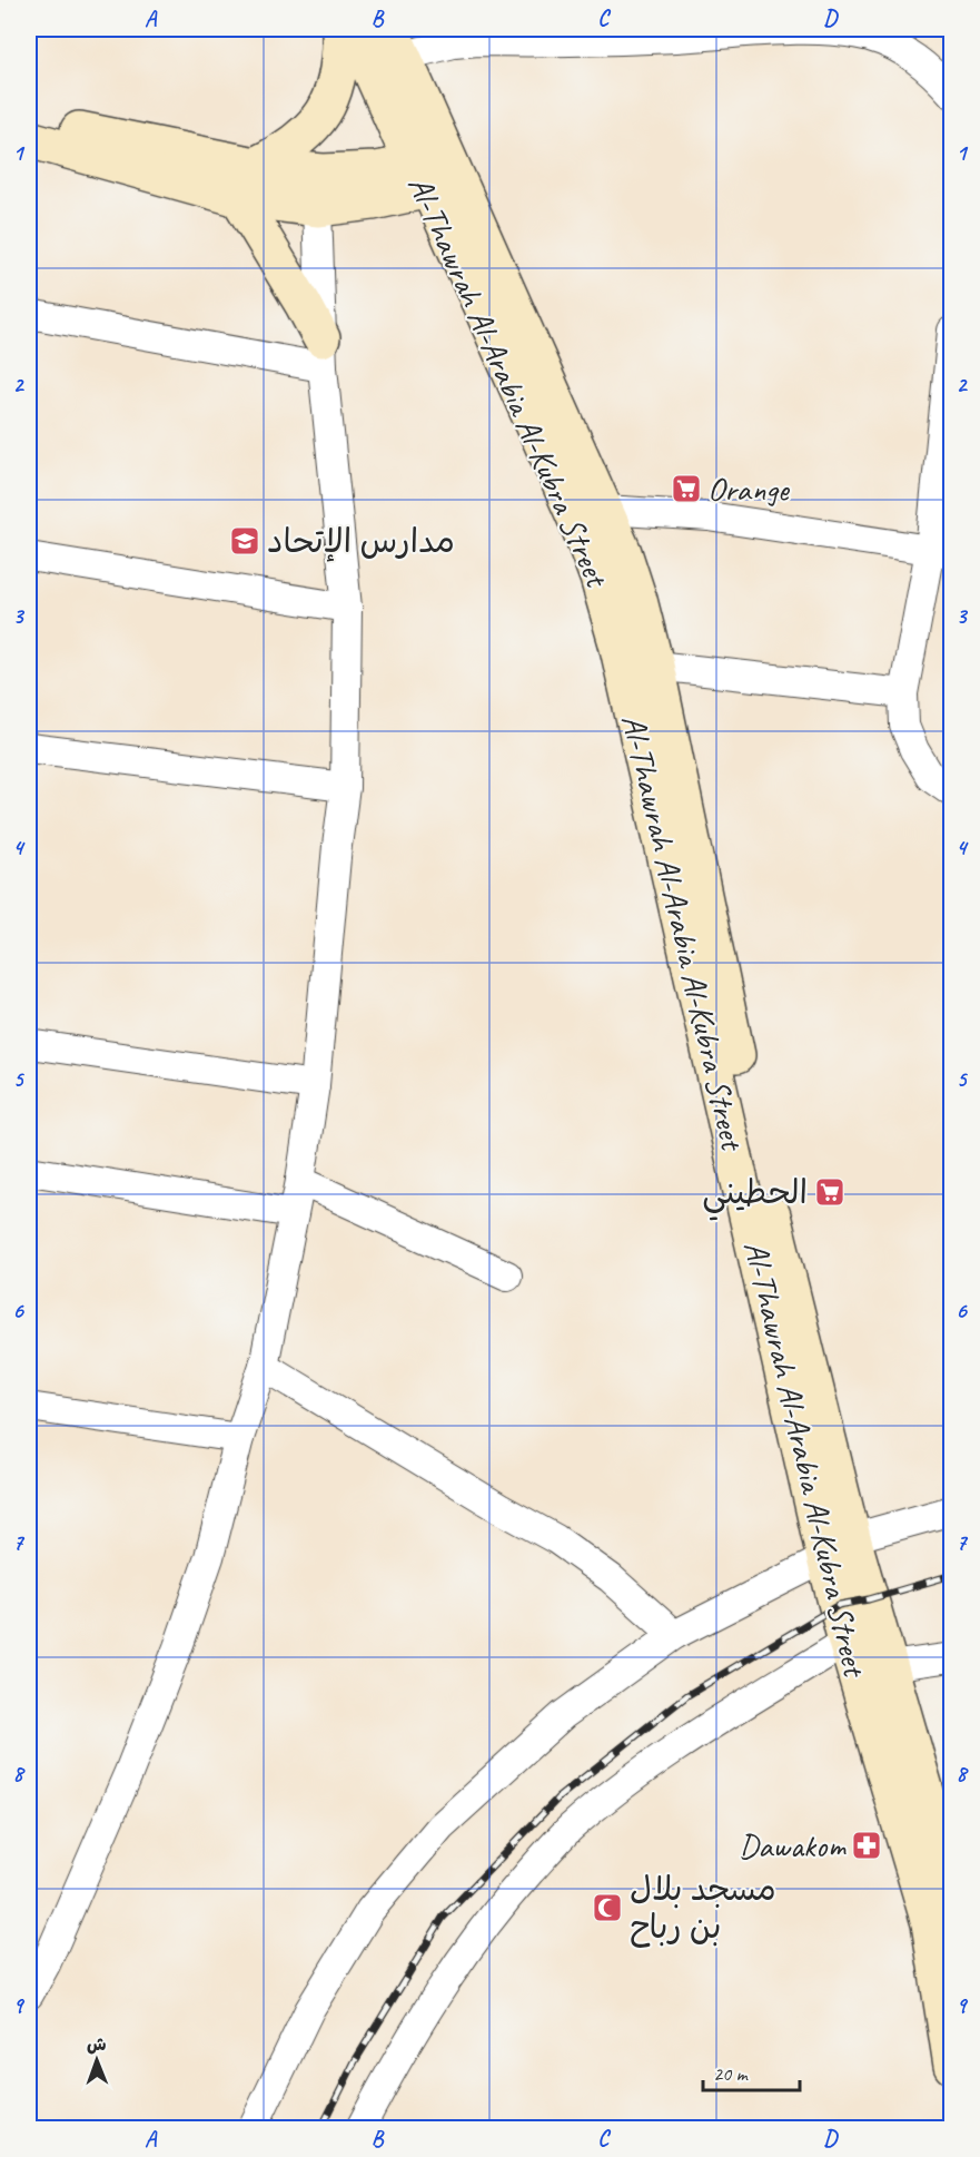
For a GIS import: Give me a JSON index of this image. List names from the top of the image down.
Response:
{
  "streets": {
    "main road": ["Al-Thawrah Al-Arabia Al-Kubra Street"]
  },
  "places": {
    "supermarket": ["Orange", "الحطيني"],
    "school or university": ["مدارس الإتحاد"],
    "pharmacy": ["Dawakom"],
    "mosque": ["مسجد بلال بن رباح"]
  },
  "scale_bar": "20 m",
  "north": "top",
  "grid": {
    "columns": [
      "A",
      "B",
      "C",
      "D"
    ],
    "rows": [
      "1",
      "2",
      "3",
      "4",
      "5",
      "6",
      "7",
      "8",
      "9"
    ]
  }
}
